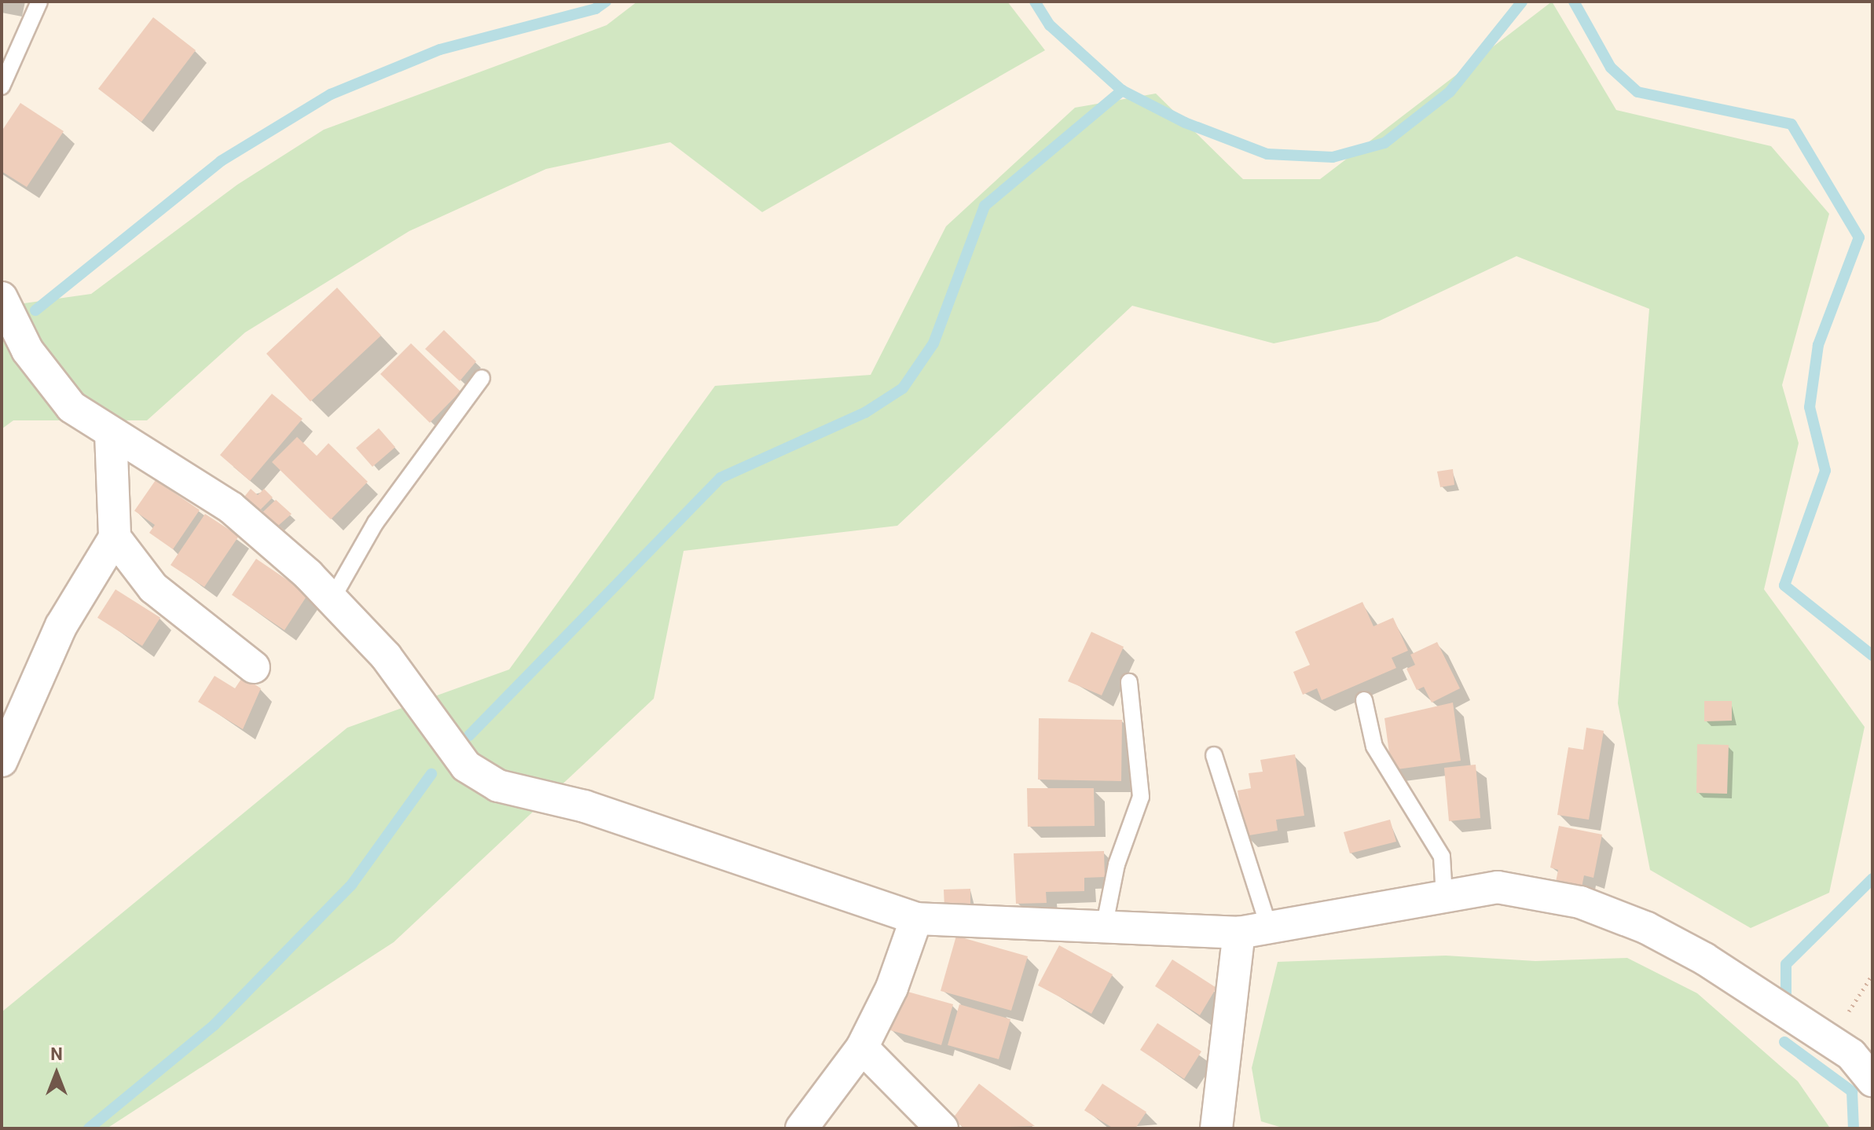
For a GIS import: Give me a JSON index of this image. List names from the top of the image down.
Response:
{
  "north": "top"
}
